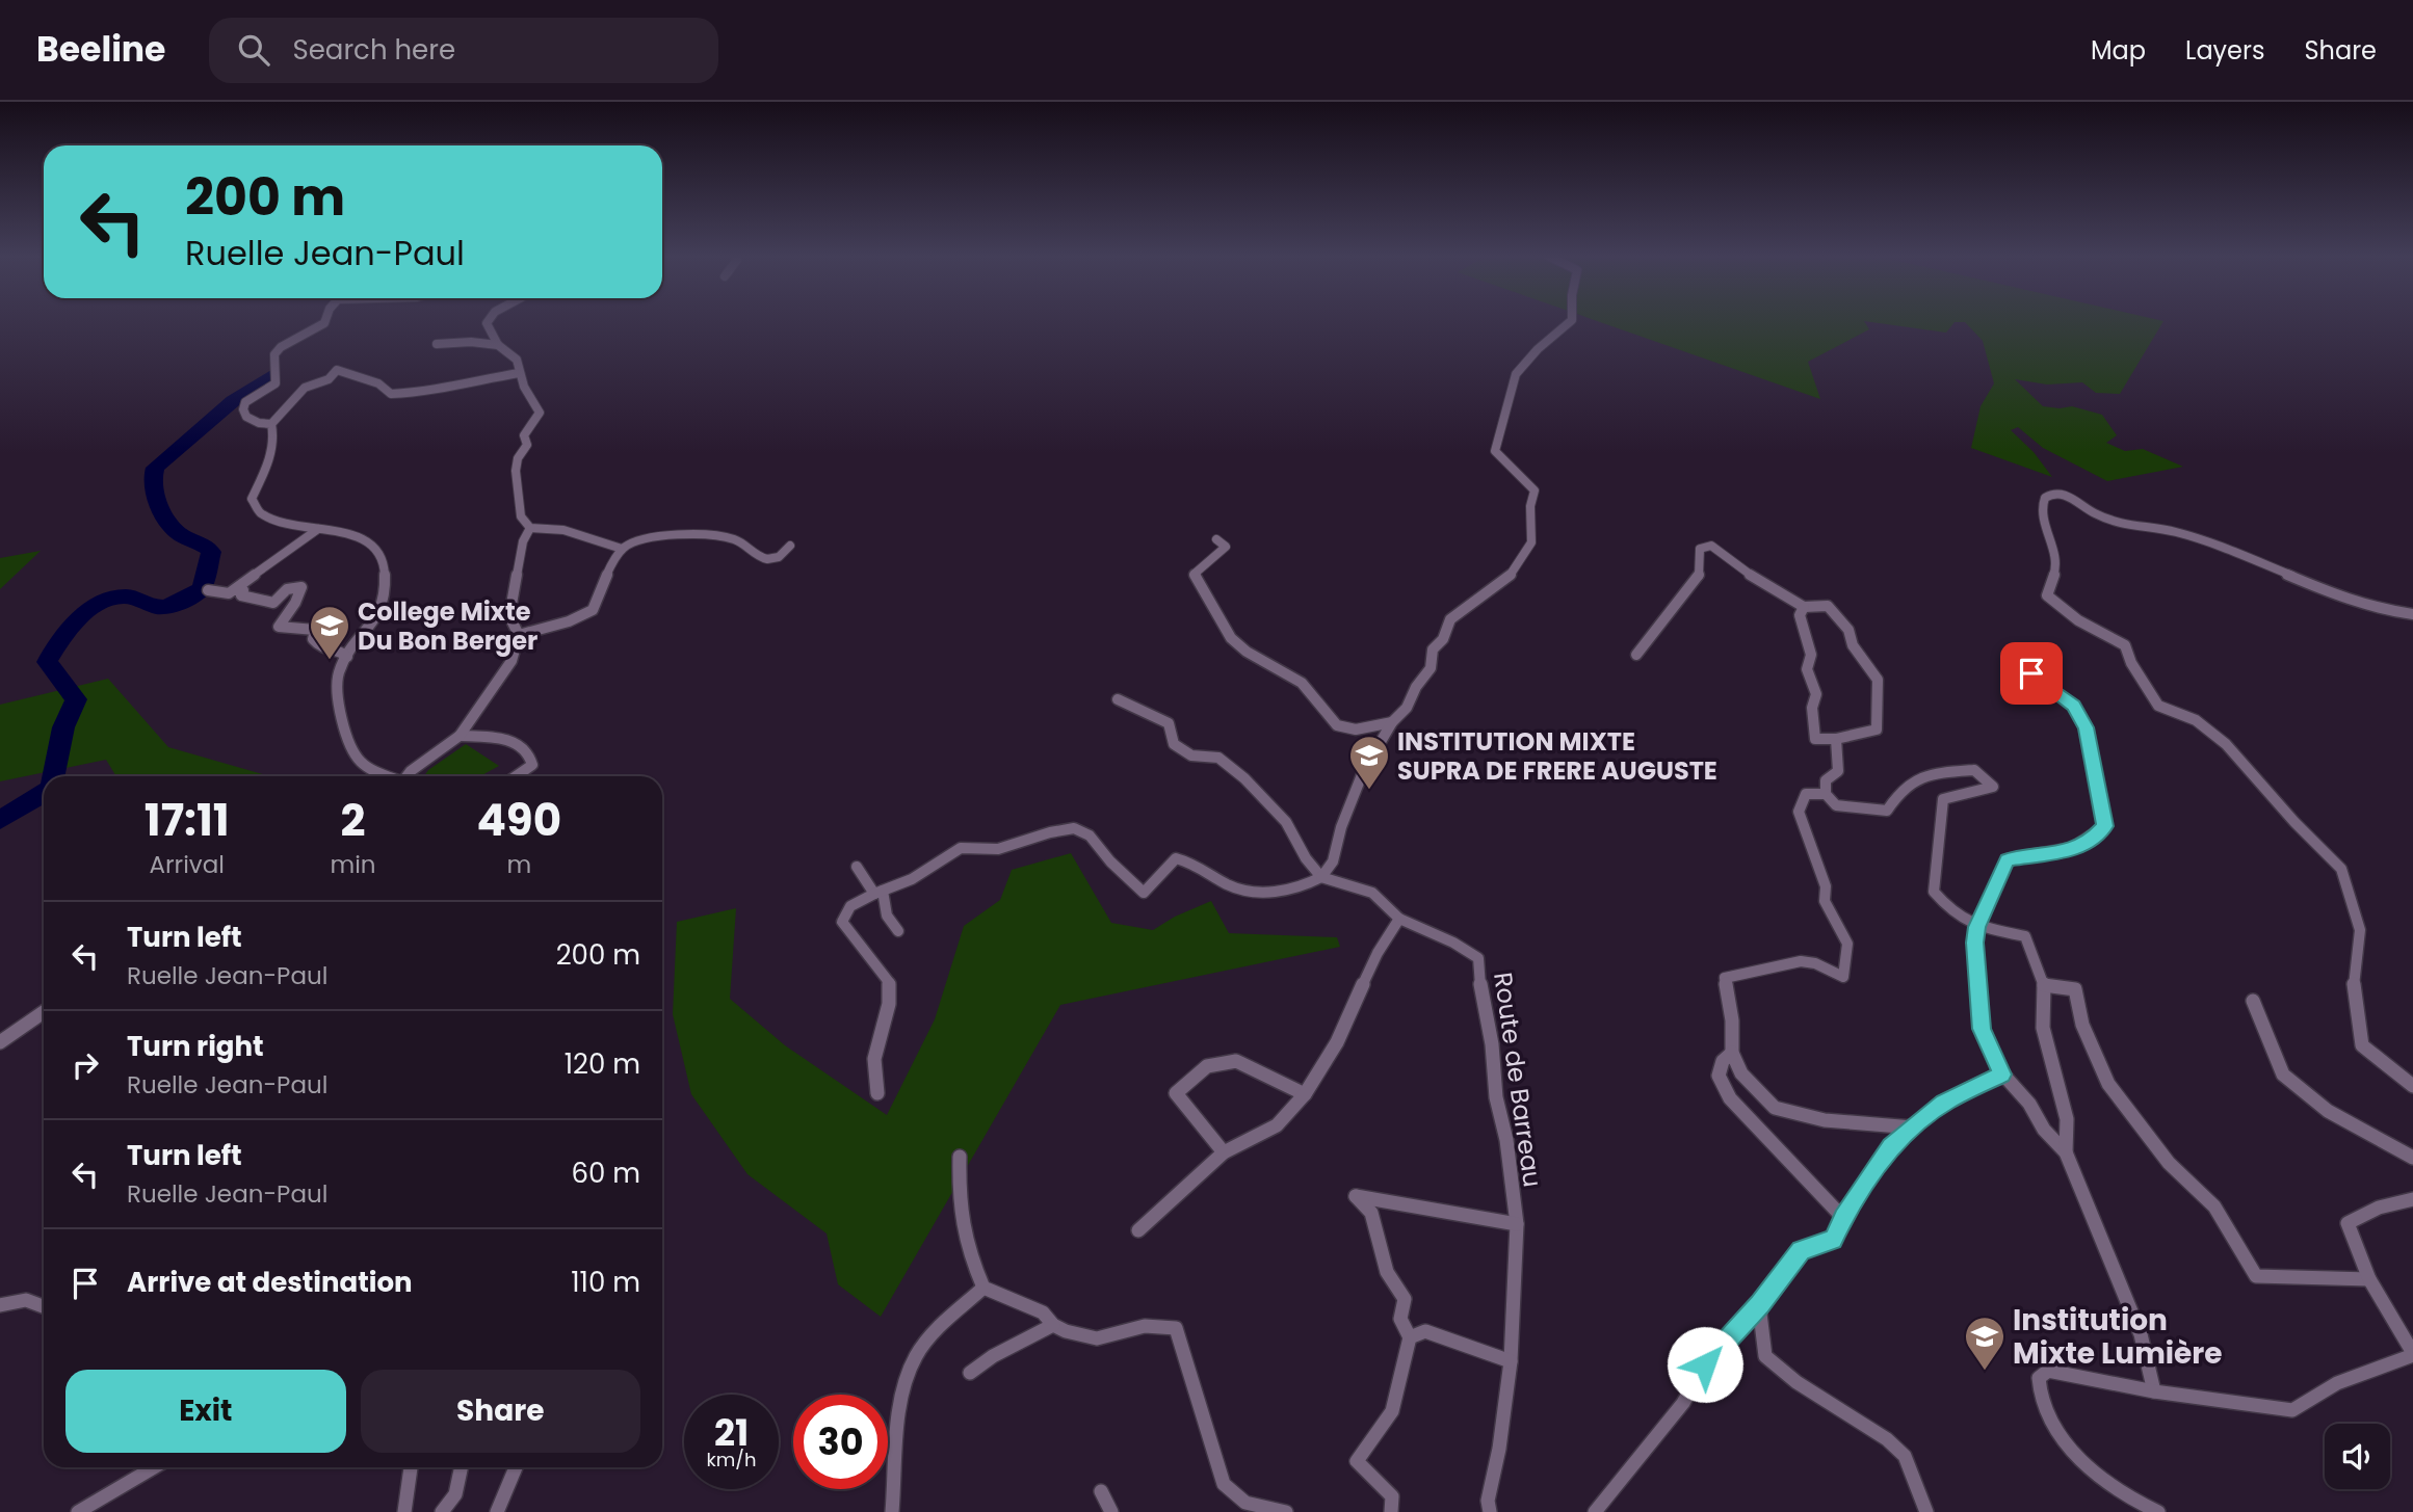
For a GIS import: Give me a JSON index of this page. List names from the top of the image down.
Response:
{
  "streets": {
    "street": ["Route de Barreau"]
  },
  "places": {
    "school or university": ["College Mixte Du Bon Berger", "INSTITUTION MIXTE SUPRA DE FRERE AUGUSTE", "Institution Mixte Lumière"]
  },
  "page": {
    "header": "Beeline",
    "search": "Search here",
    "nav": ["Map", "Layers", "Share"],
    "turn": ["200 m", "Ruelle Jean-Paul"],
    "eta": [
      "17:11",
      "Arrival",
      "2",
      "min",
      "490",
      "m"
    ],
    "list": [
      {
        "name": "Turn left",
        "note": "Ruelle Jean-Paul",
        "value": "200 m"
      },
      {
        "name": "Turn right",
        "note": "Ruelle Jean-Paul",
        "value": "120 m"
      },
      {
        "name": "Turn left",
        "note": "Ruelle Jean-Paul",
        "value": "60 m"
      },
      {
        "name": "Arrive at destination",
        "value": "110 m"
      }
    ],
    "buttons": ["Exit", "Share"],
    "speed": "21 km/h",
    "limit": "30"
  }
}
